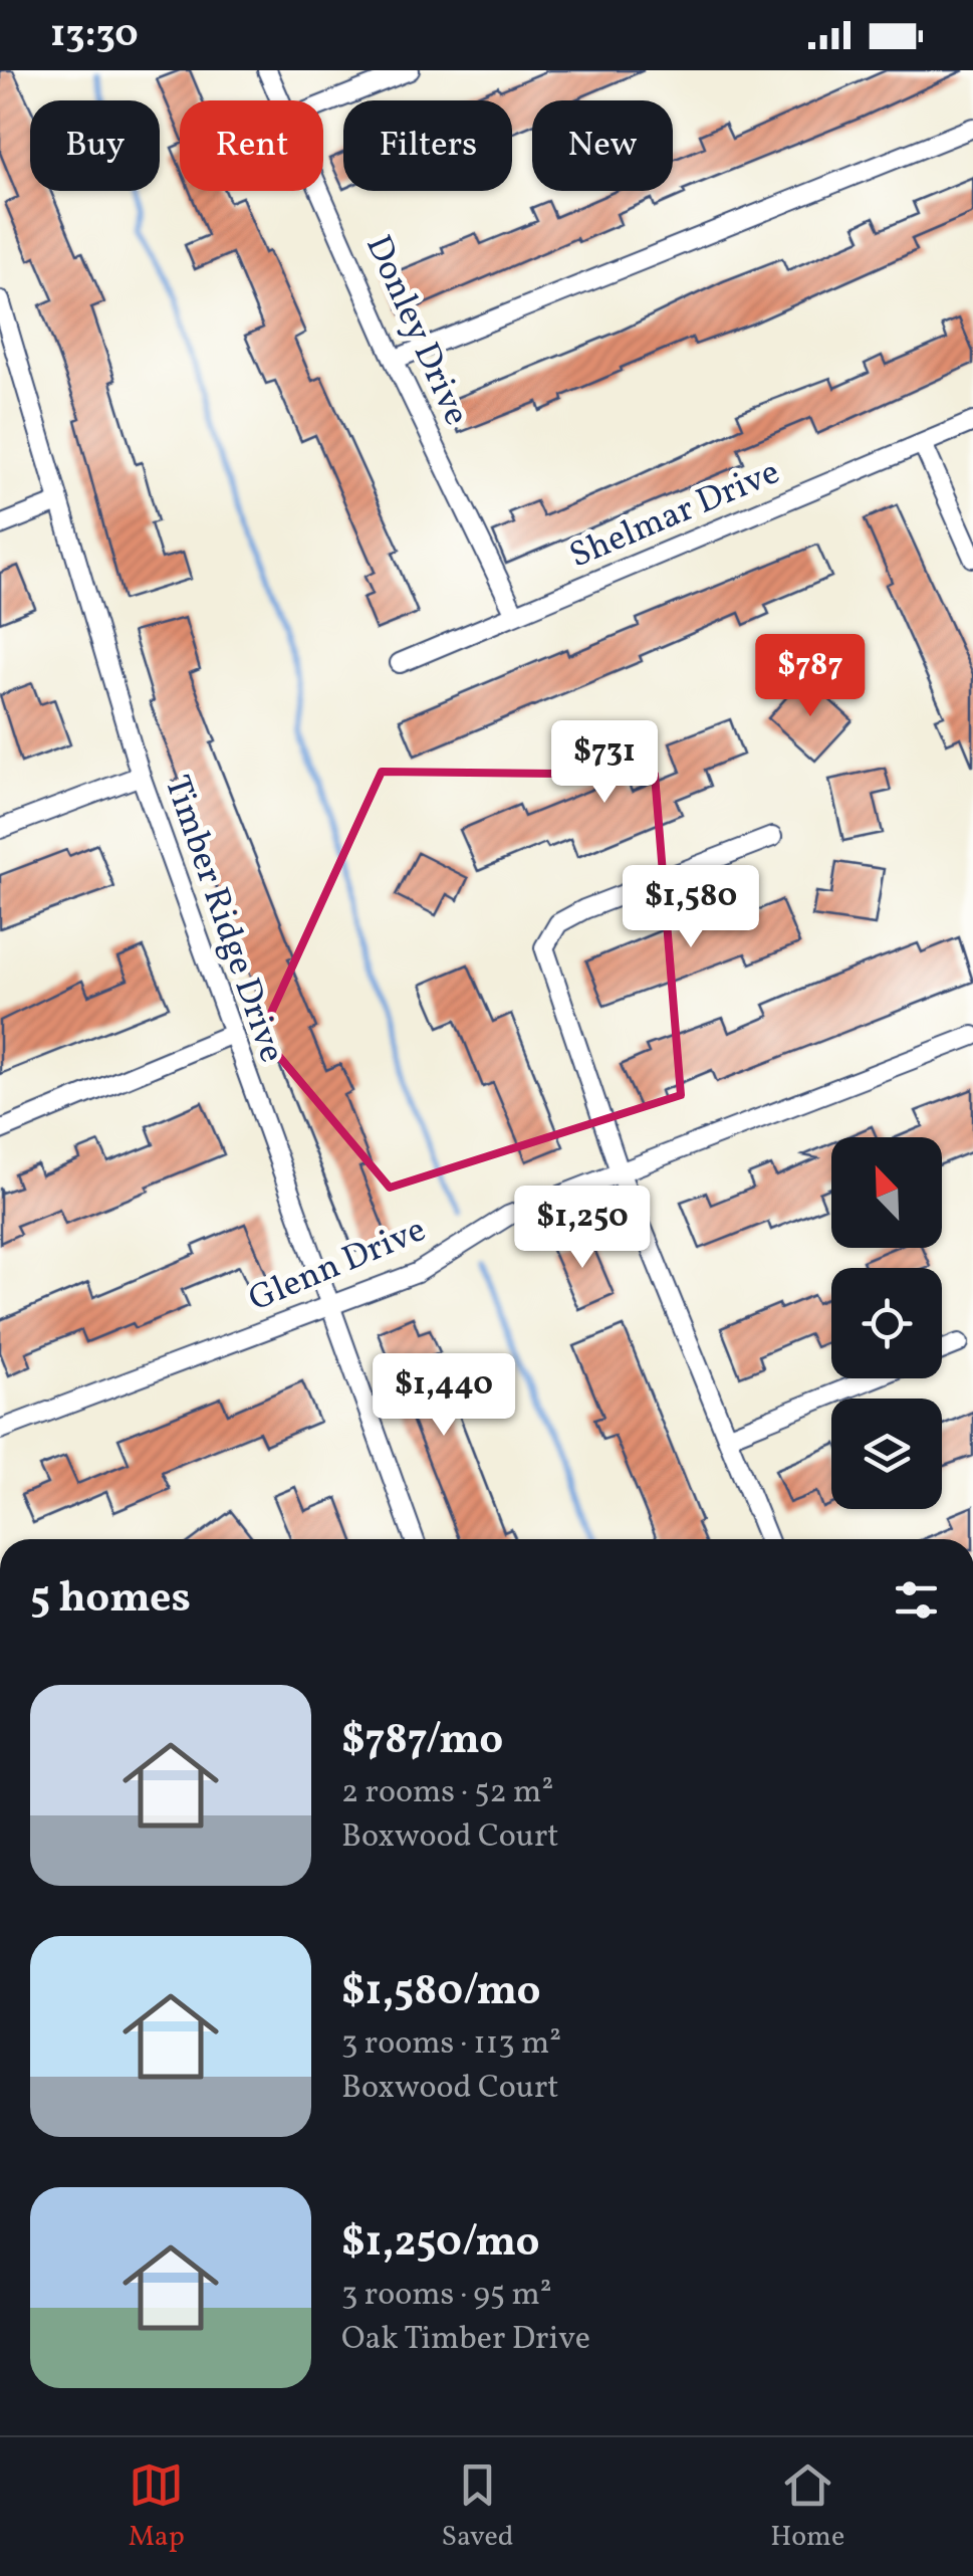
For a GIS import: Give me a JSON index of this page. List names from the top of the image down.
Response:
{
  "streets": {
    "street": [
      "Donley Drive",
      "Shelmar Drive",
      "Timber Ridge Drive",
      "Glenn Drive"
    ]
  },
  "crossings": [
    ["Donley Drive", "Shelmar Drive"],
    ["Timber Ridge Drive", "Glenn Drive"]
  ],
  "north": "top left",
  "page": {
    "status": "13:30",
    "chip": [
      "Buy",
      "Rent",
      "Filters",
      "New"
    ],
    "price": [
      "$787",
      "$731",
      "$1,580",
      "$1,250",
      "$1,440"
    ],
    "heading": "5 homes",
    "list": [
      {
        "name": "$787/mo",
        "note": "2 rooms · 52 m² · Boxwood Court"
      },
      {
        "name": "$1,580/mo",
        "note": "3 rooms · 113 m² · Boxwood Court"
      },
      {
        "name": "$1,250/mo",
        "note": "3 rooms · 95 m² · Oak Timber Drive"
      }
    ],
    "tabs": ["Map", "Saved", "Home"]
  }
}
